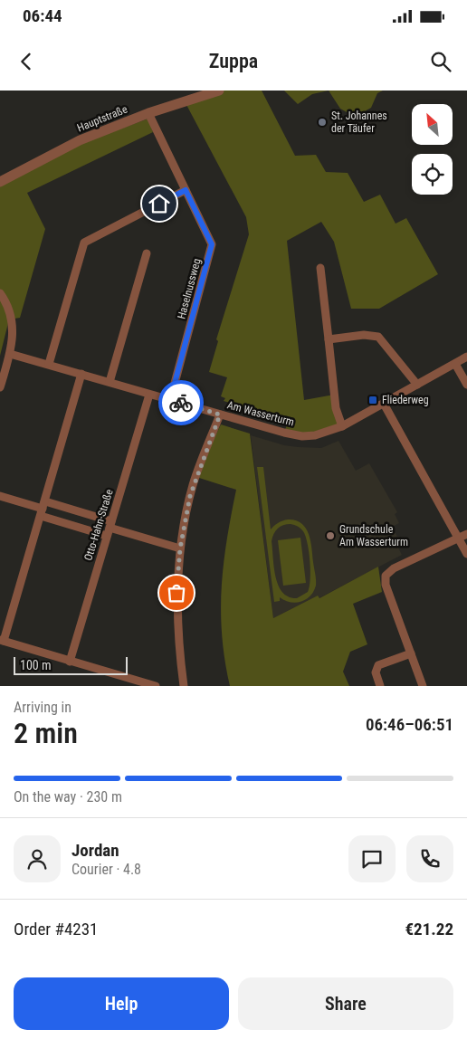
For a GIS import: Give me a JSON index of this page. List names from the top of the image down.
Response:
{
  "streets": {
    "street": [
      "Hauptstraße",
      "Haselnussweg",
      "Am Wasserturm",
      "Otto-Hahn-Straße"
    ]
  },
  "crossings": [
    ["Hauptstraße", "Haselnussweg"],
    ["Haselnussweg", "Am Wasserturm"],
    ["Am Wasserturm", "Otto-Hahn-Straße"]
  ],
  "places": {
    "other": ["St. Johannes der Täufer", "Grundschule Am Wasserturm"],
    "transit": ["Fliederweg"]
  },
  "scale_bar": "100 m",
  "north": "top left",
  "page": {
    "status": "06:44",
    "header": "Zuppa",
    "scale": "100 m",
    "heading": ["2 min", "Arriving in", "06:46–06:51"],
    "panel": [
      "Jordan",
      "Courier · 4.8",
      "Order #4231",
      "€21.22"
    ],
    "bar": "On the way · 230 m",
    "buttons": ["Help", "Share"]
  }
}
